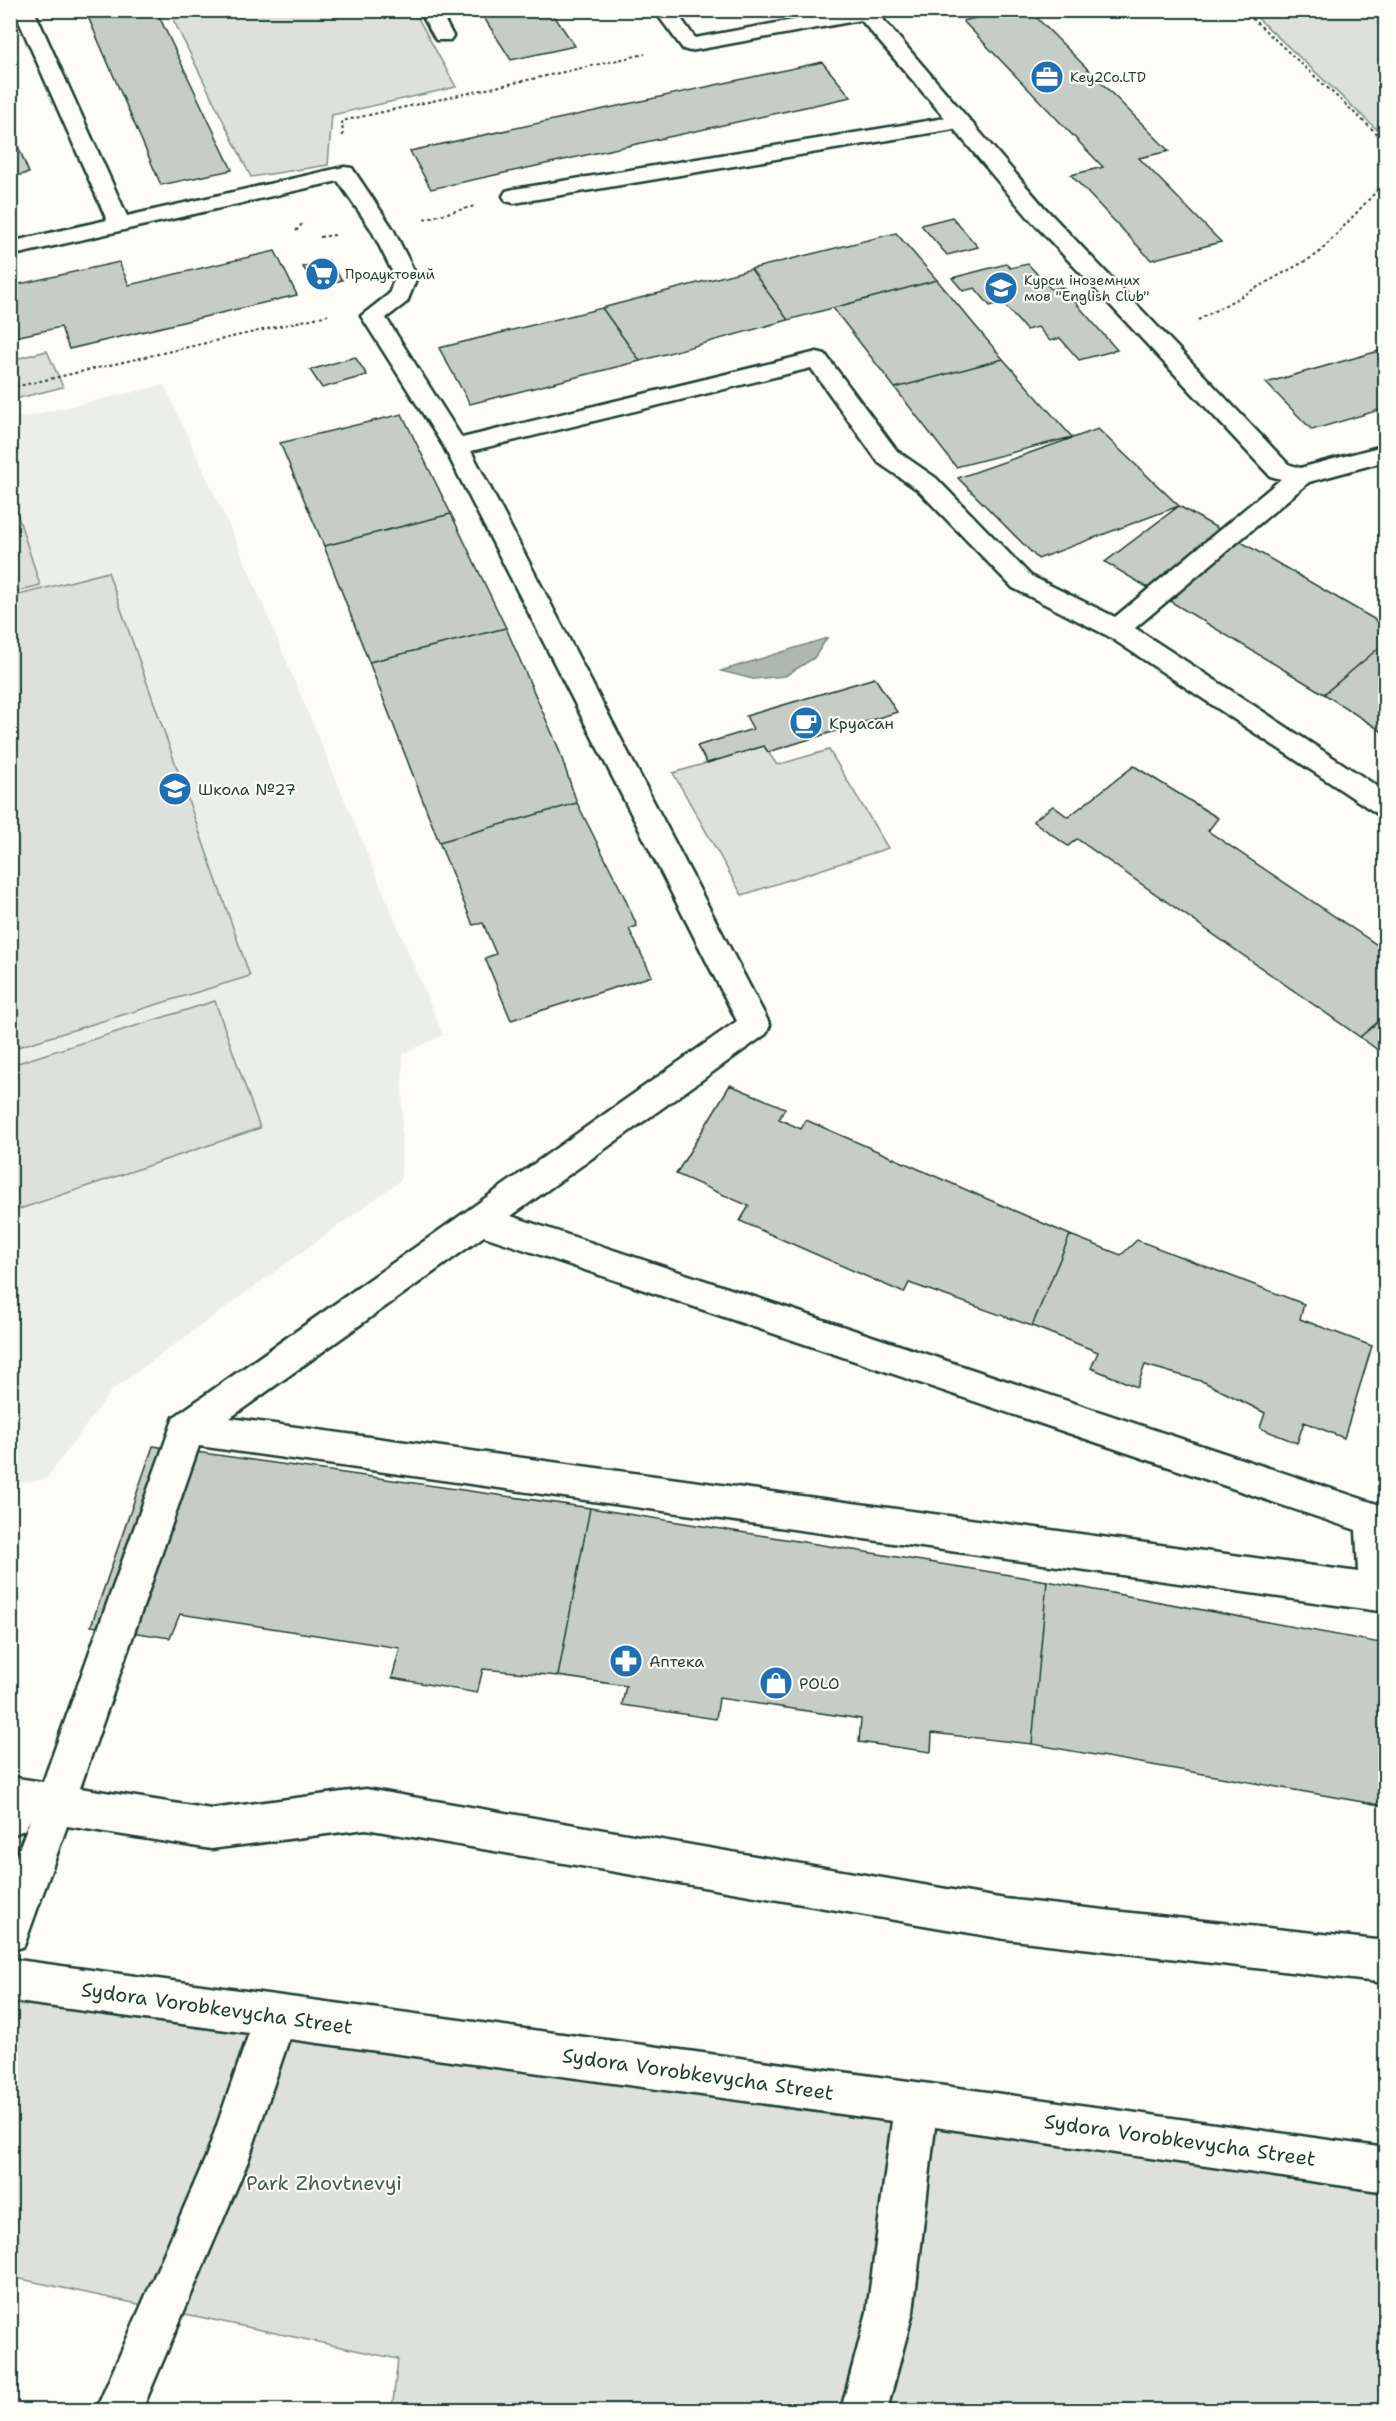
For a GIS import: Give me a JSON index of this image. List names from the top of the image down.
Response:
{
  "streets": {
    "street": ["Sydora Vorobkevycha Street"]
  },
  "parks": ["Park Zhovtnevyi"],
  "places": {
    "office": ["Key2Co.LTD"],
    "supermarket": ["Продуктовий"],
    "school or university": ["Курси іноземних мов \"English Club\"", "Школа №27"],
    "cafe": ["Круасан"],
    "pharmacy": ["Аптека"],
    "shop": ["POLO"]
  }
}
